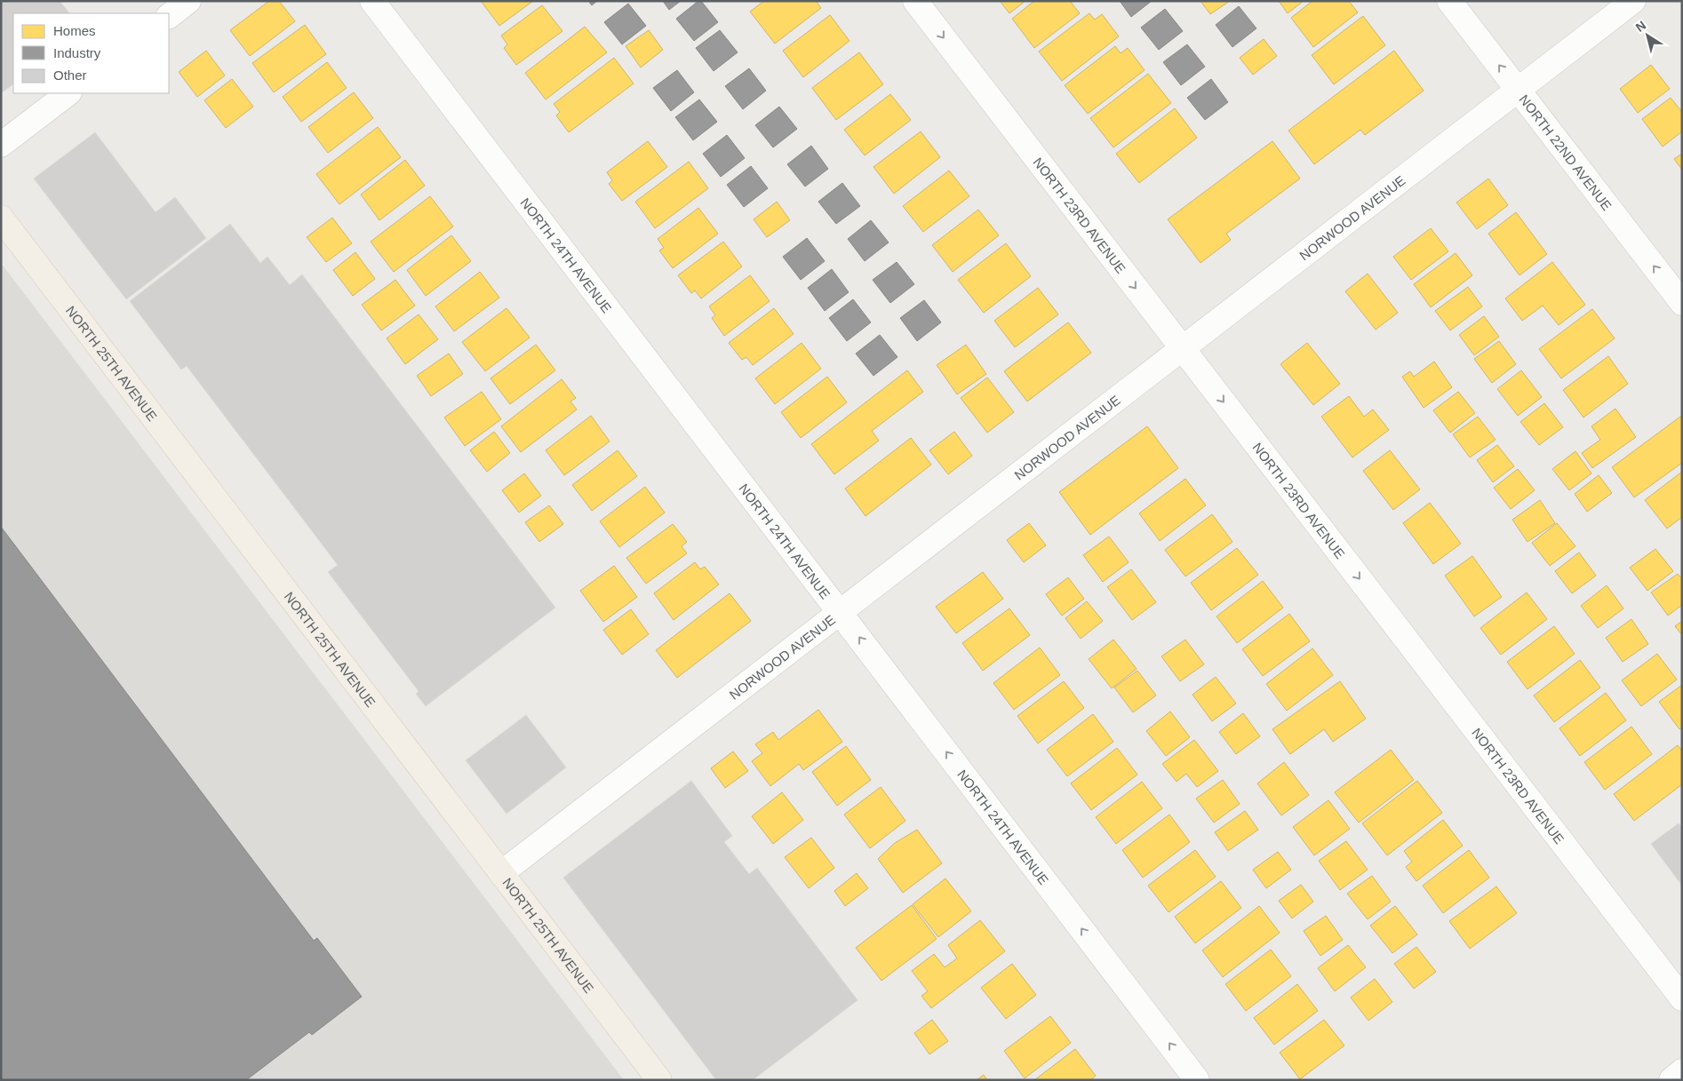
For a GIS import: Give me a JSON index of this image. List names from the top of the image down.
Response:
{
  "streets": {
    "main road": ["NORTH 25TH AVENUE"],
    "street": [
      "NORTH 22ND AVENUE",
      "NORTH 23RD AVENUE",
      "NORWOOD AVENUE",
      "NORTH 24TH AVENUE"
    ]
  },
  "crossings": [
    ["NORTH 22ND AVENUE", "NORWOOD AVENUE"],
    ["NORTH 23RD AVENUE", "NORWOOD AVENUE"],
    ["NORWOOD AVENUE", "NORTH 24TH AVENUE"],
    ["NORWOOD AVENUE", "NORTH 25TH AVENUE"]
  ],
  "one_way": ["NORTH 22ND AVENUE", "NORTH 23RD AVENUE", "NORTH 24TH AVENUE"],
  "legend": ["Homes", "Industry", "Other"],
  "north": "top left"
}
